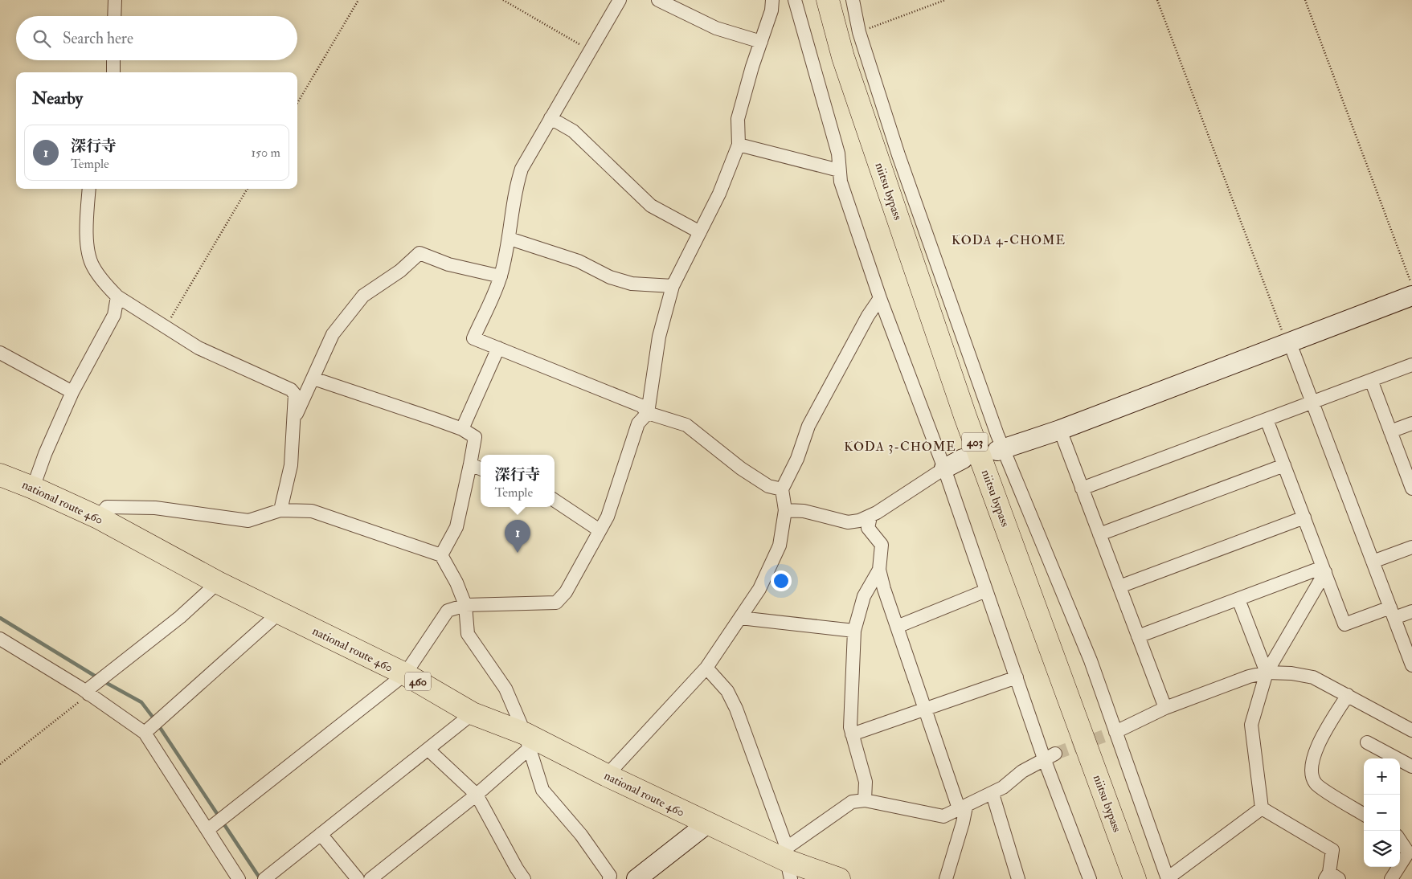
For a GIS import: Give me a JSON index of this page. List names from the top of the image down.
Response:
{
  "streets": {
    "highway": [
      "niitsu bypass",
      "403",
      "national route 460",
      "460"
    ]
  },
  "districts": ["KODA 4-CHOME", "KODA 3-CHOME"],
  "page": {
    "search": "Search here",
    "heading": "Nearby",
    "list": [
      {
        "mark": "1",
        "name": "深行寺",
        "note": "Temple",
        "value": "150 m"
      }
    ],
    "popup": ["深行寺", "Temple"],
    "pins": "1",
    "map_buttons": ["+", "−"]
  }
}
